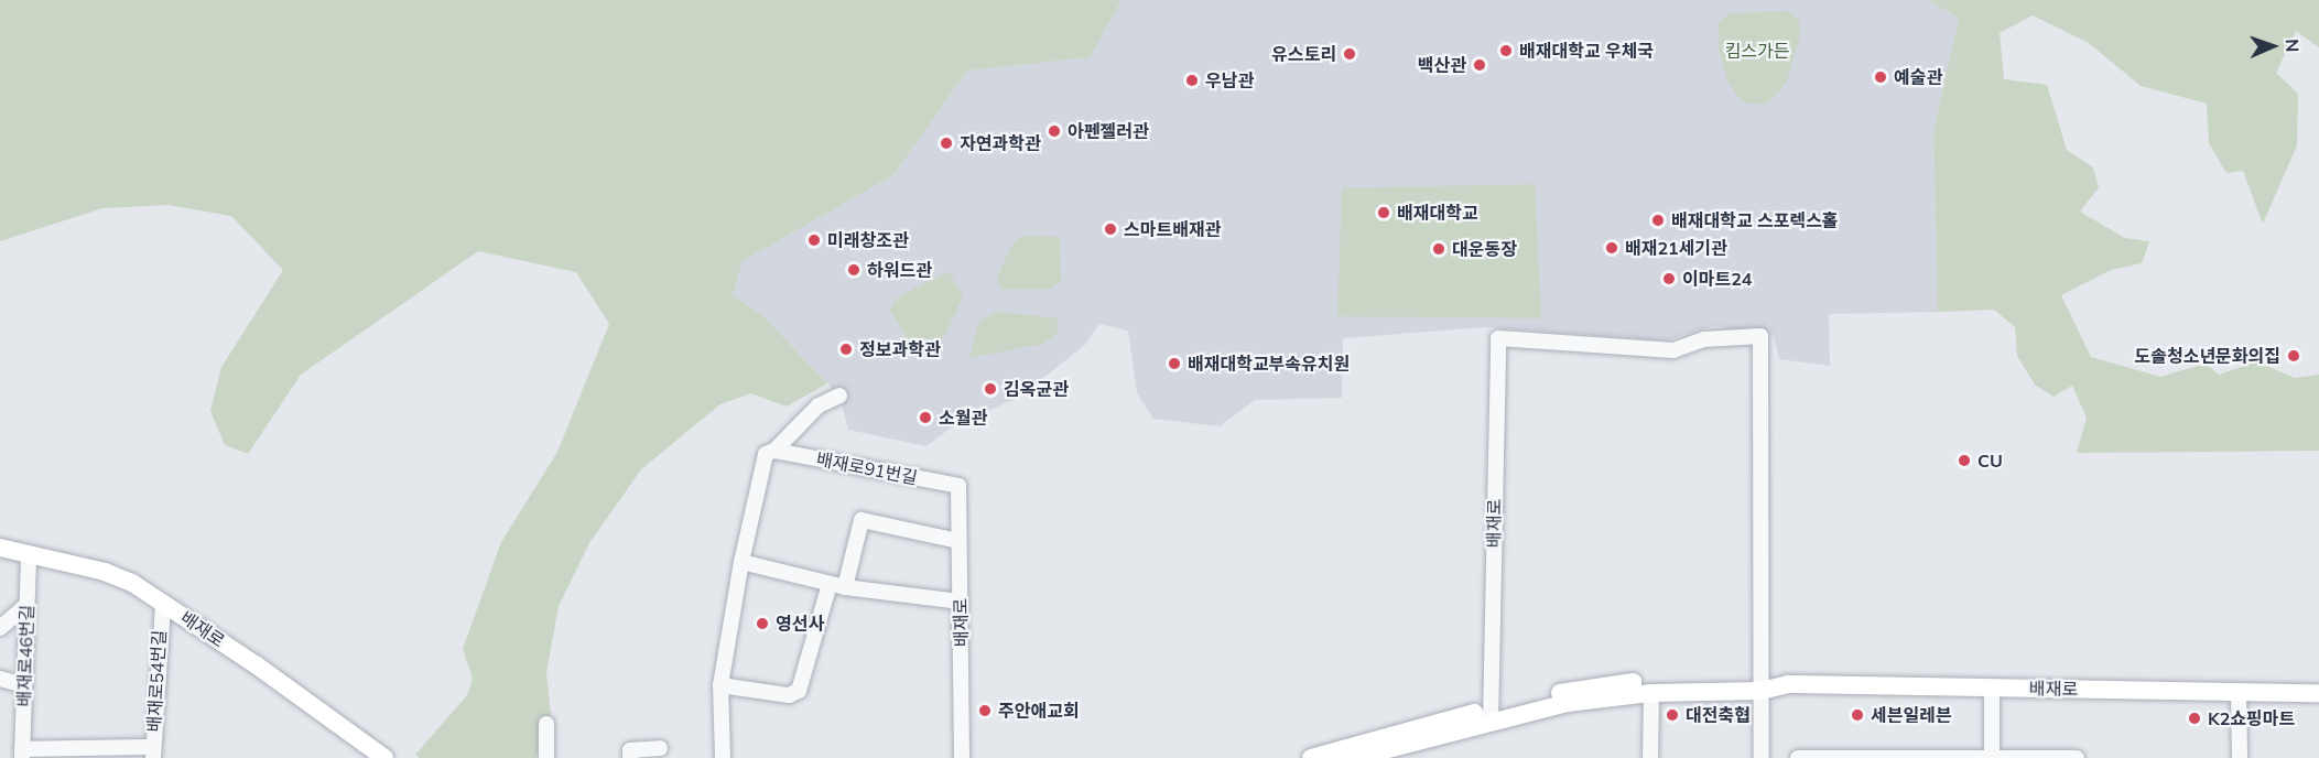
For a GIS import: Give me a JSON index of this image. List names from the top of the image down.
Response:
{
  "streets": {
    "main road": ["배재로"],
    "street": ["배재로91번길", "배재로46번길", "배재로54번길"]
  },
  "crossings": [
    ["배재로91번길", "배재로"],
    ["배재로", "배재로46번길"],
    ["배재로", "배재로54번길"],
    ["배재로46번길", "배재로54번길"]
  ],
  "parks": ["킴스가든"],
  "places": [
    "배재대학교 우체국",
    "유스토리",
    "백산관",
    "예술관",
    "우남관",
    "아펜젤러관",
    "자연과학관",
    "배재대학교",
    "배재대학교 스포렉스홀",
    "스마트배재관",
    "미래창조관",
    "배재21세기관",
    "대운동장",
    "하워드관",
    "이마트24",
    "정보과학관",
    "도솔청소년문화의집",
    "배재대학교부속유치원",
    "김옥균관",
    "소월관",
    "CU",
    "영선사",
    "주안애교회",
    "대전축협",
    "세븐일레븐",
    "K2쇼핑마트"
  ],
  "north": "right"
}
